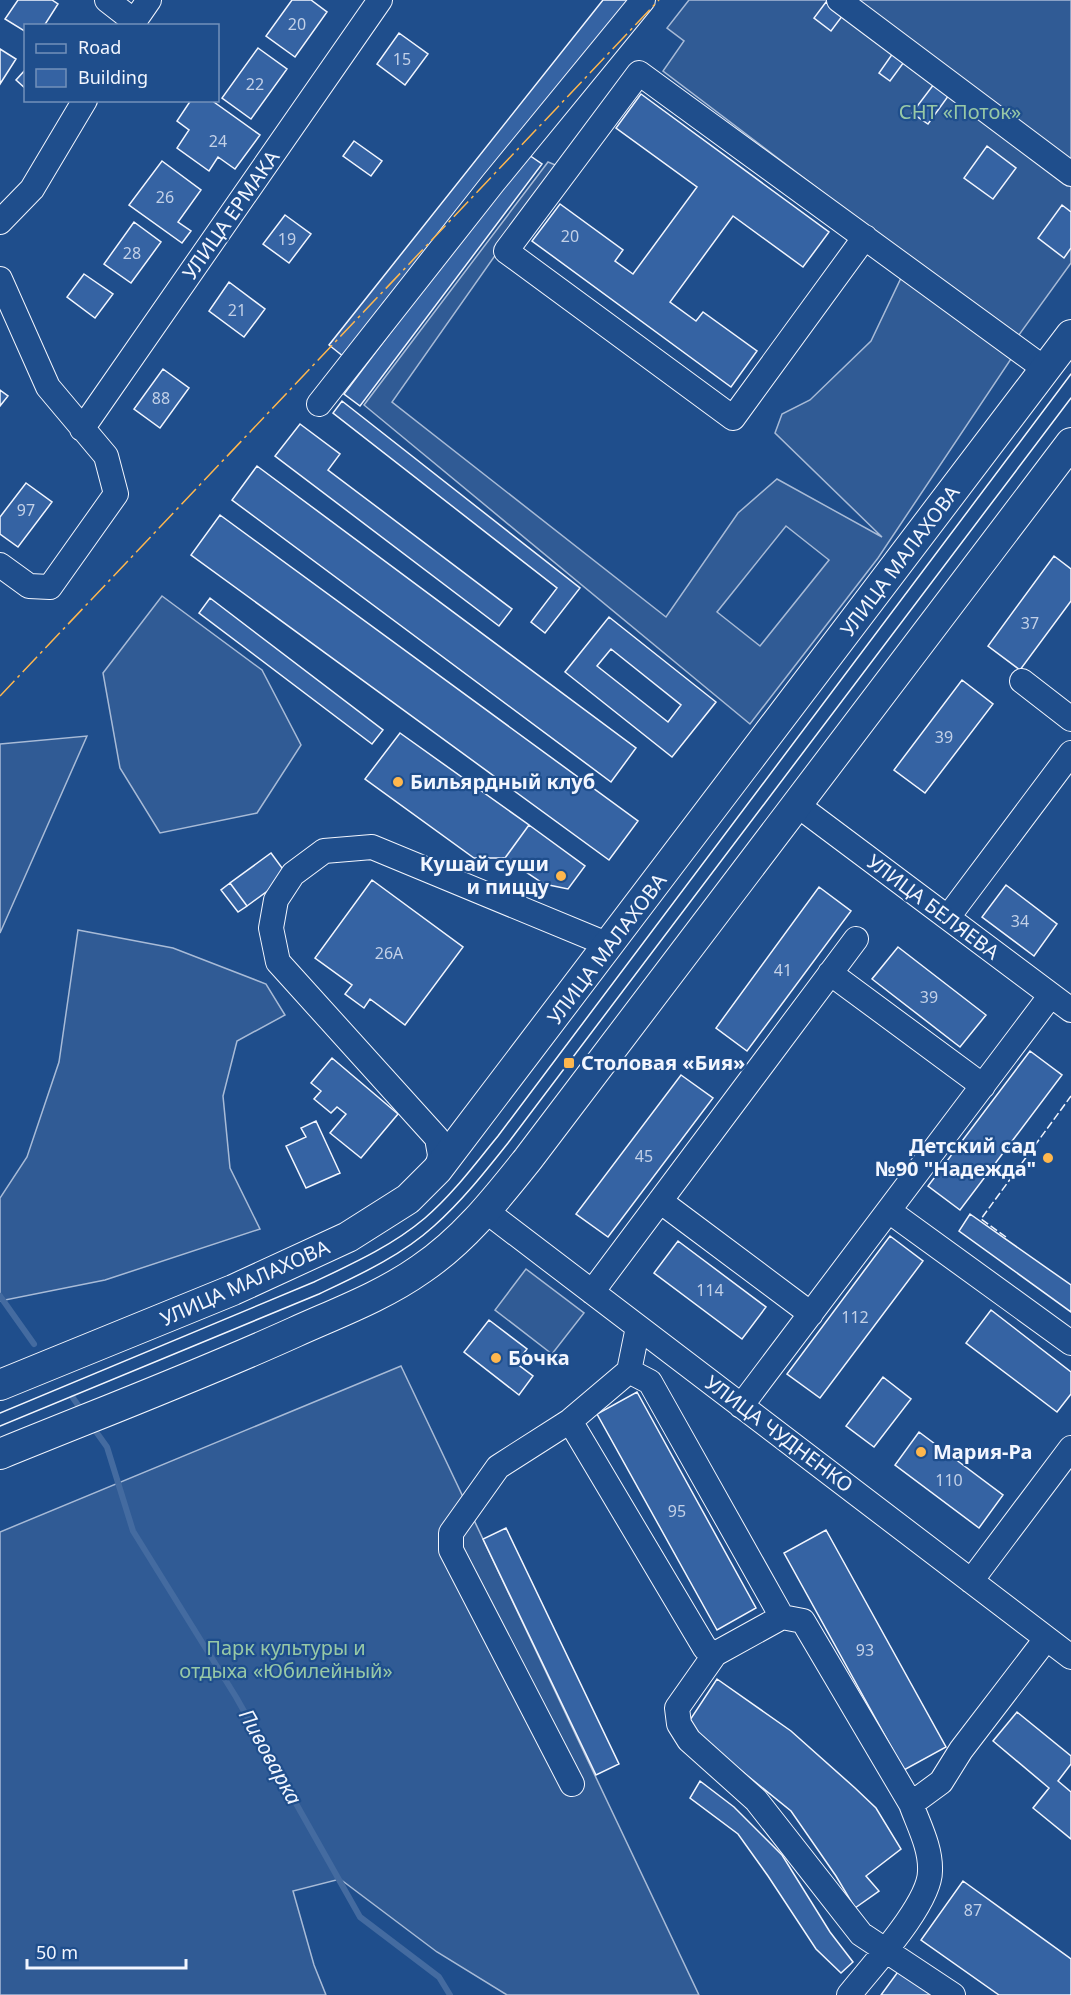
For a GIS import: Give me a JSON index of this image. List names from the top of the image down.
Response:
{
  "streets": {
    "main road": ["УЛИЦА МАЛАХОВА"],
    "street": ["УЛИЦА ЕРМАКА", "УЛИЦА БЕЛЯЕВА", "УЛИЦА ЧУДНЕНКО"]
  },
  "water": ["Пивоварка"],
  "parks": ["СНТ «Поток»", "Парк культуры и отдыха «Юбилейный»"],
  "places": {
    "other": [
      "Бильярдный клуб",
      "Кушай суши и пиццу",
      "Детский сад №90 \"Надежда\"",
      "Бочка",
      "Мария-Ра"
    ],
    "transit": ["Столовая «Бия»"]
  },
  "house_numbers": [
    "20",
    "15",
    "22",
    "24",
    "26",
    "20",
    "19",
    "28",
    "21",
    "88",
    "97",
    "37",
    "39",
    "34",
    "26А",
    "41",
    "39",
    "45",
    "114",
    "112",
    "110",
    "95",
    "93",
    "87"
  ],
  "legend": ["Road", "Building"],
  "scale_bar": "50 m"
}
